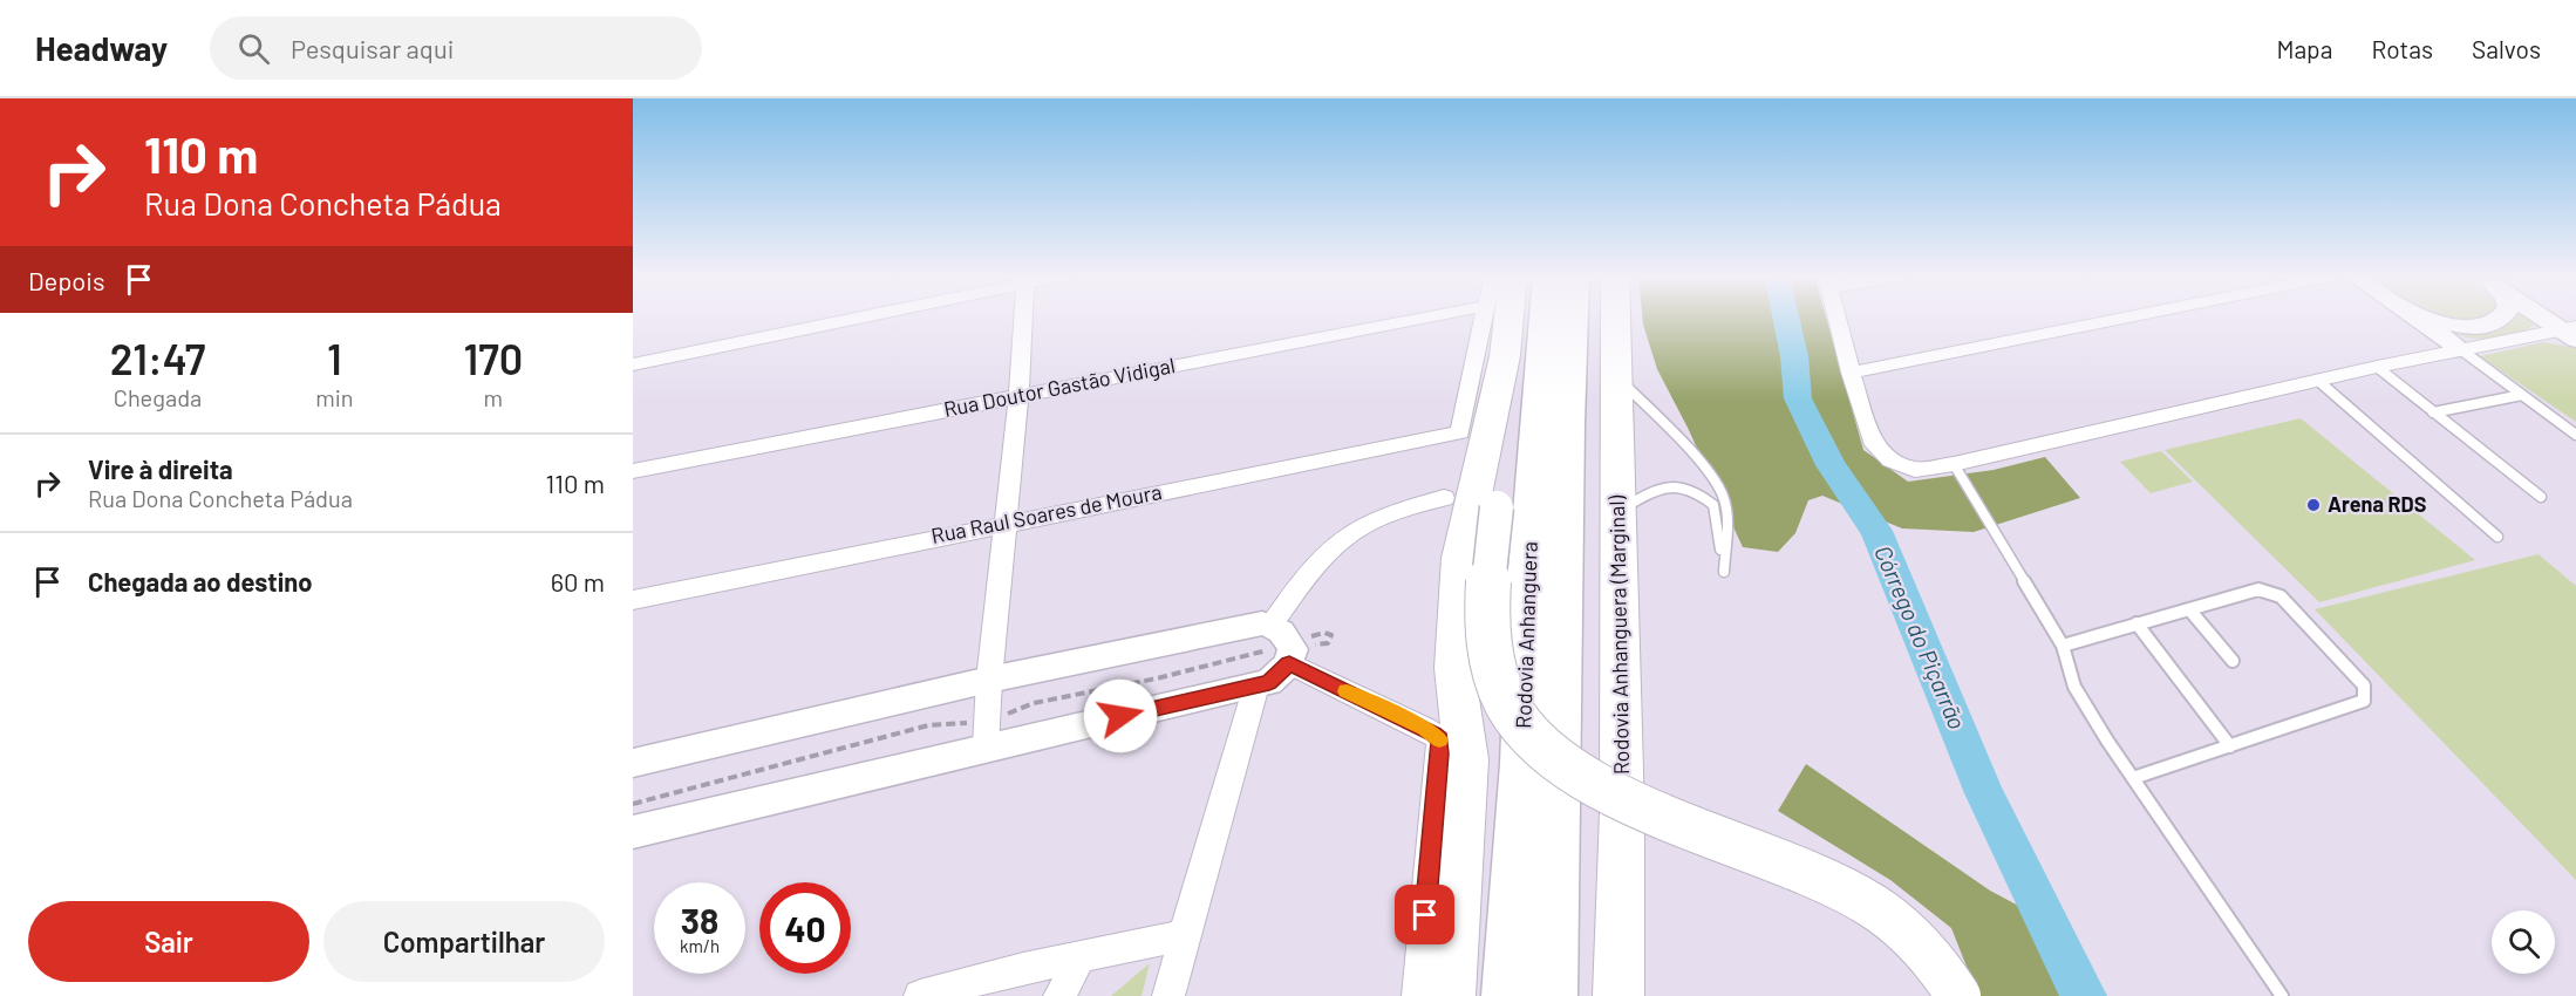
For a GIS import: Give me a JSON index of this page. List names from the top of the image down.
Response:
{
  "streets": {
    "highway": ["Rodovia Anhanguera", "Rodovia Anhanguera (Marginal)"],
    "street": ["Rua Doutor Gastão Vidigal", "Rua Raul Soares de Moura"]
  },
  "water": ["Córrego do Piçarrão"],
  "places": ["Arena RDS"],
  "page": {
    "header": "Headway",
    "search": "Pesquisar aqui",
    "nav": ["Mapa", "Rotas", "Salvos"],
    "turn": ["110 m", "Rua Dona Concheta Pádua"],
    "then": "Depois",
    "eta": [
      "21:47",
      "Chegada",
      "1",
      "min",
      "170",
      "m"
    ],
    "list": [
      {
        "name": "Vire à direita",
        "note": "Rua Dona Concheta Pádua",
        "value": "110 m"
      },
      {
        "name": "Chegada ao destino",
        "value": "60 m"
      }
    ],
    "speed": "38 km/h",
    "limit": "40",
    "buttons": ["Sair", "Compartilhar"]
  }
}
